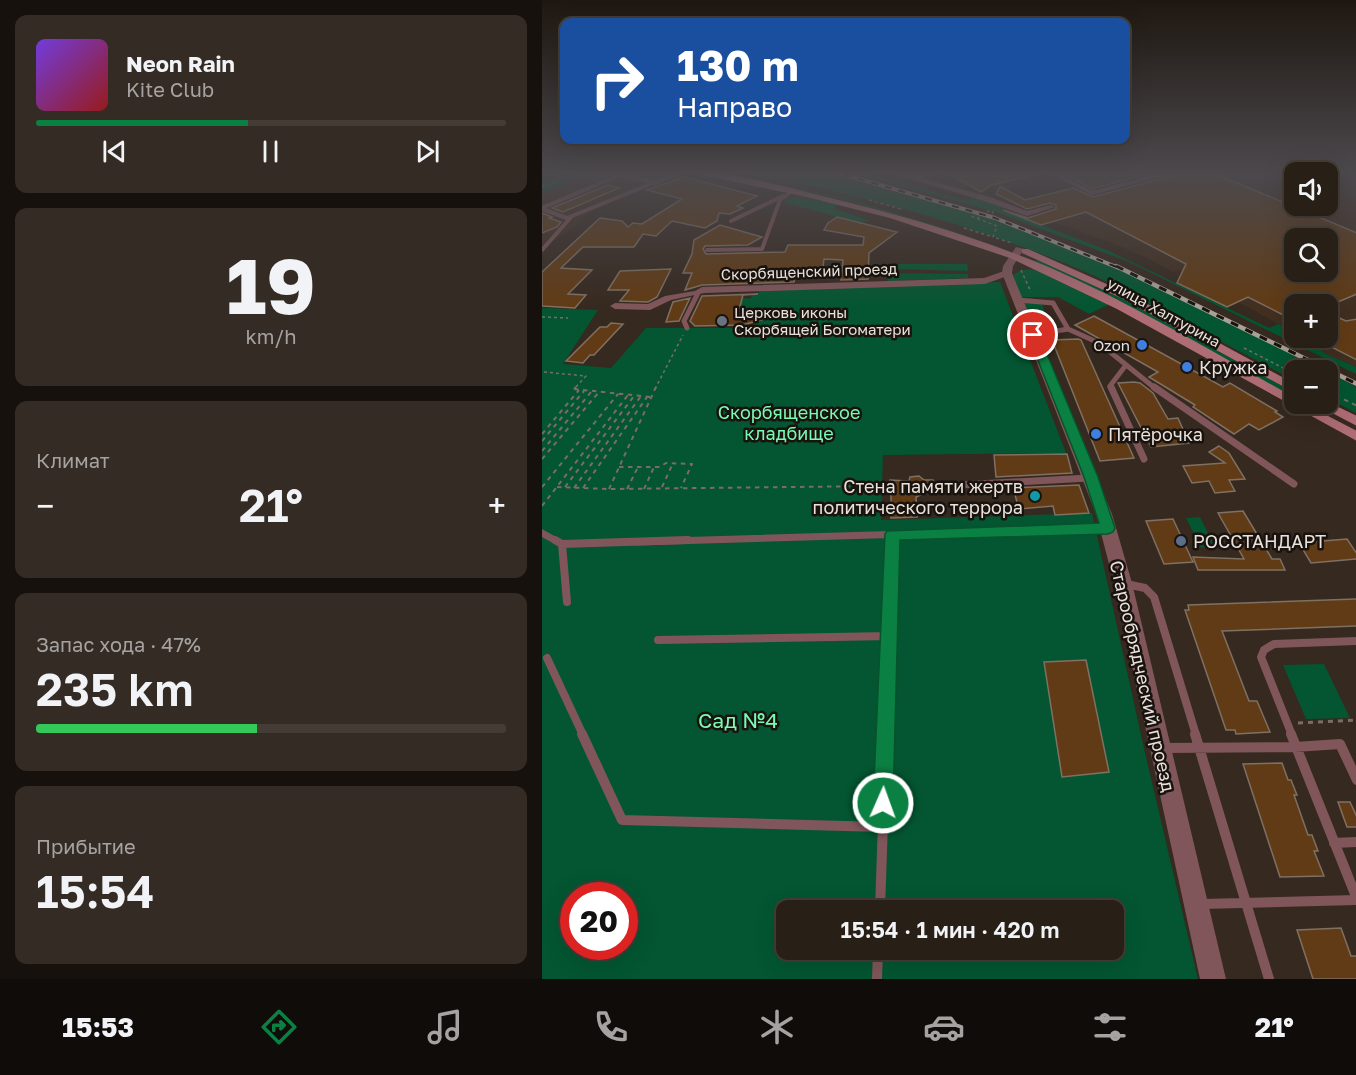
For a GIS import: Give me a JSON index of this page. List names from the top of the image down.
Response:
{
  "streets": {
    "main road": ["улица Халтурина"],
    "street": ["Скорбященский проезд", "Старообрядческий проезд"]
  },
  "crossings": [
    ["Скорбященский проезд", "улица Халтурина"],
    ["Скорбященский проезд", "Старообрядческий проезд"],
    ["улица Халтурина", "Старообрядческий проезд"]
  ],
  "parks": ["Скорбященское кладбище", "Сад №4"],
  "places": [
    "Церковь иконы Скорбящей Богоматери",
    "Ozon",
    "Кружка",
    "Пятёрочка",
    "Стена памяти жертв политического террора",
    "РОССТАНДАРТ"
  ],
  "page": {
    "turn": ["130 m", "Направо"],
    "song": ["Neon Rain", "Kite Club"],
    "map_buttons": ["+", "−"],
    "tile": [
      ["19", "km/h"],
      "Климат",
      ["Запас хода · 47%", "235 km"],
      ["Прибытие", "15:54"]
    ],
    "heat": ["−", "21°", "+"],
    "limit": "20",
    "trip": "15:54 · 1 мин · 420 m",
    "tabs": ["15:53", "21°"]
  }
}
